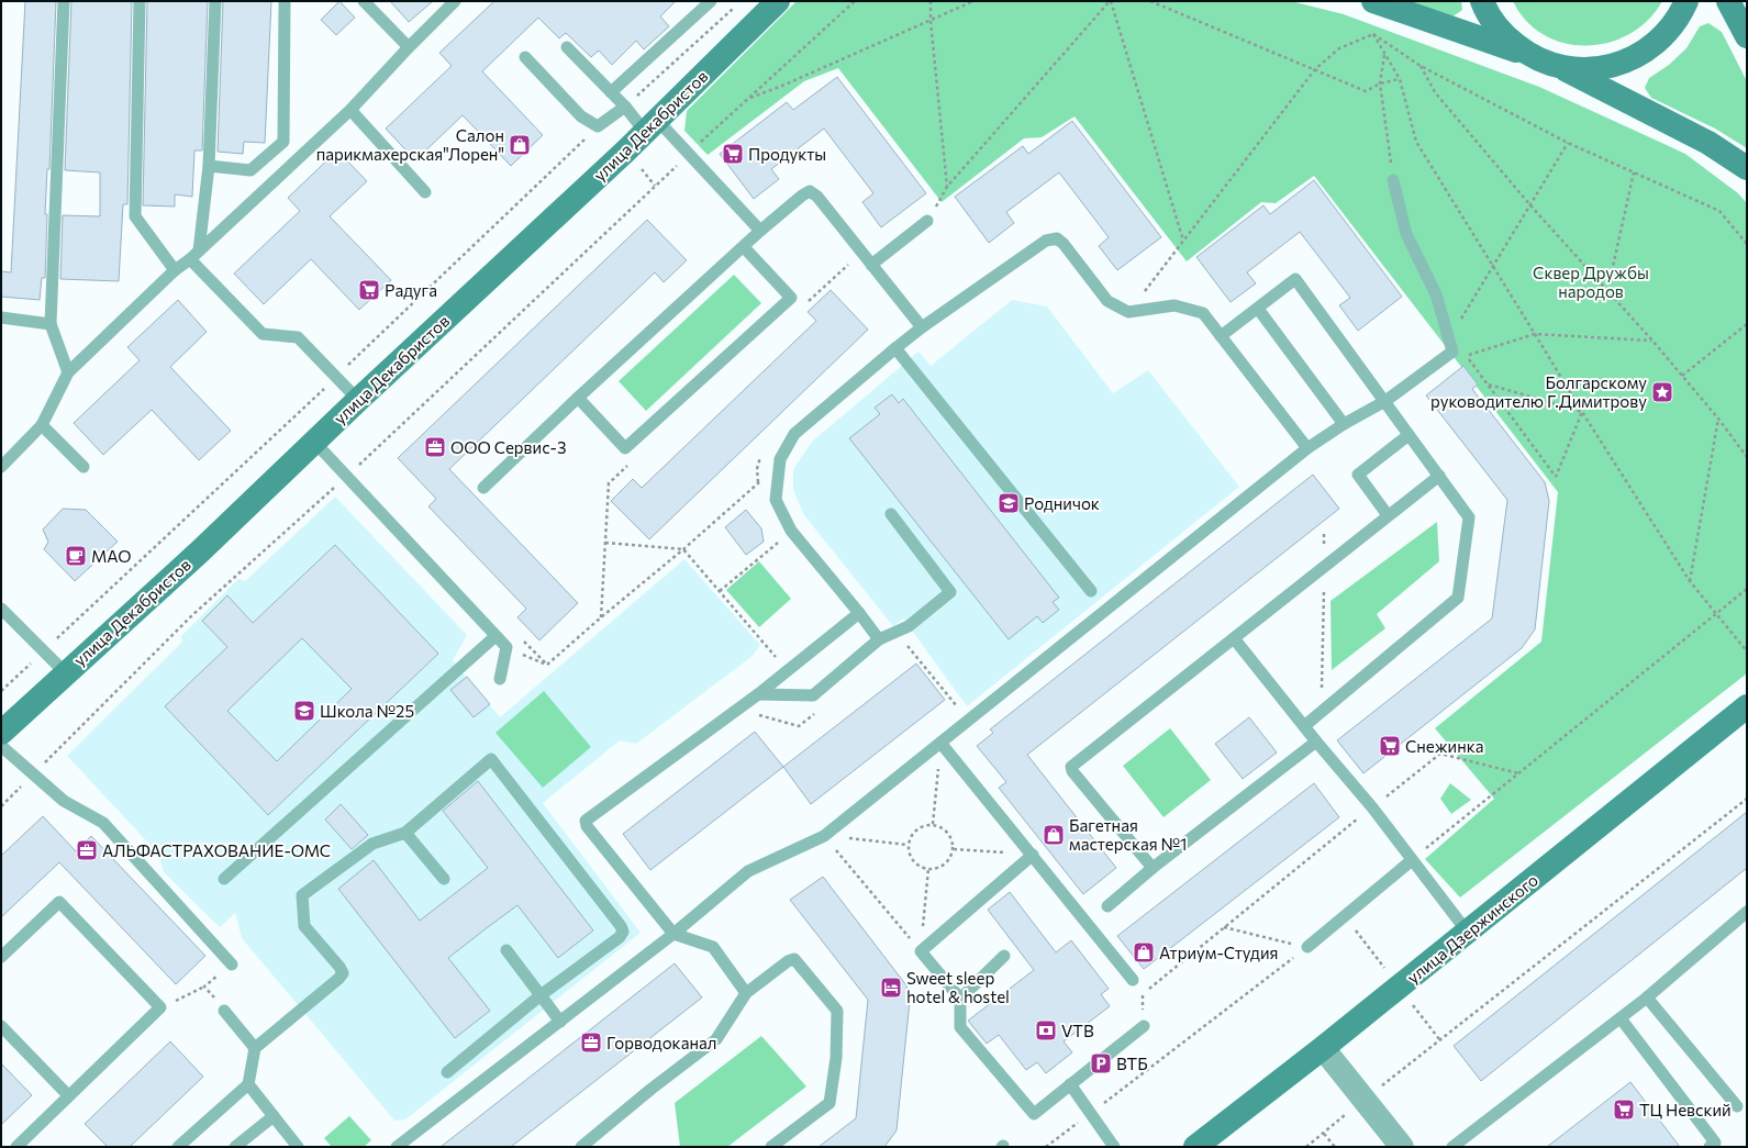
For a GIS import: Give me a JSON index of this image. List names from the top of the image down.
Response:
{
  "streets": {
    "main road": ["улица Декабристов", "улица Дзержинского"]
  },
  "parks": ["Сквер Дружбы народов"],
  "places": {
    "shop": ["Салон парикмахерская\"Лорен\"", "Багетная мастерская №1", "Атриум-Студия"],
    "supermarket": [
      "Продукты",
      "Радуга",
      "Снежинка",
      "ТЦ Невский"
    ],
    "place": ["Болгарскому руководителю Г.Димитрову"],
    "office": ["ООО Сервис-3", "АЛЬФАСТРАХОВАНИЕ-ОМС", "Горводоканал"],
    "school or university": ["Родничок", "Школа №25"],
    "cafe": ["МАО"],
    "hotel": ["Sweet sleep hotel & hostel"],
    "bank": ["VTB"],
    "parking": ["ВТБ"]
  }
}
